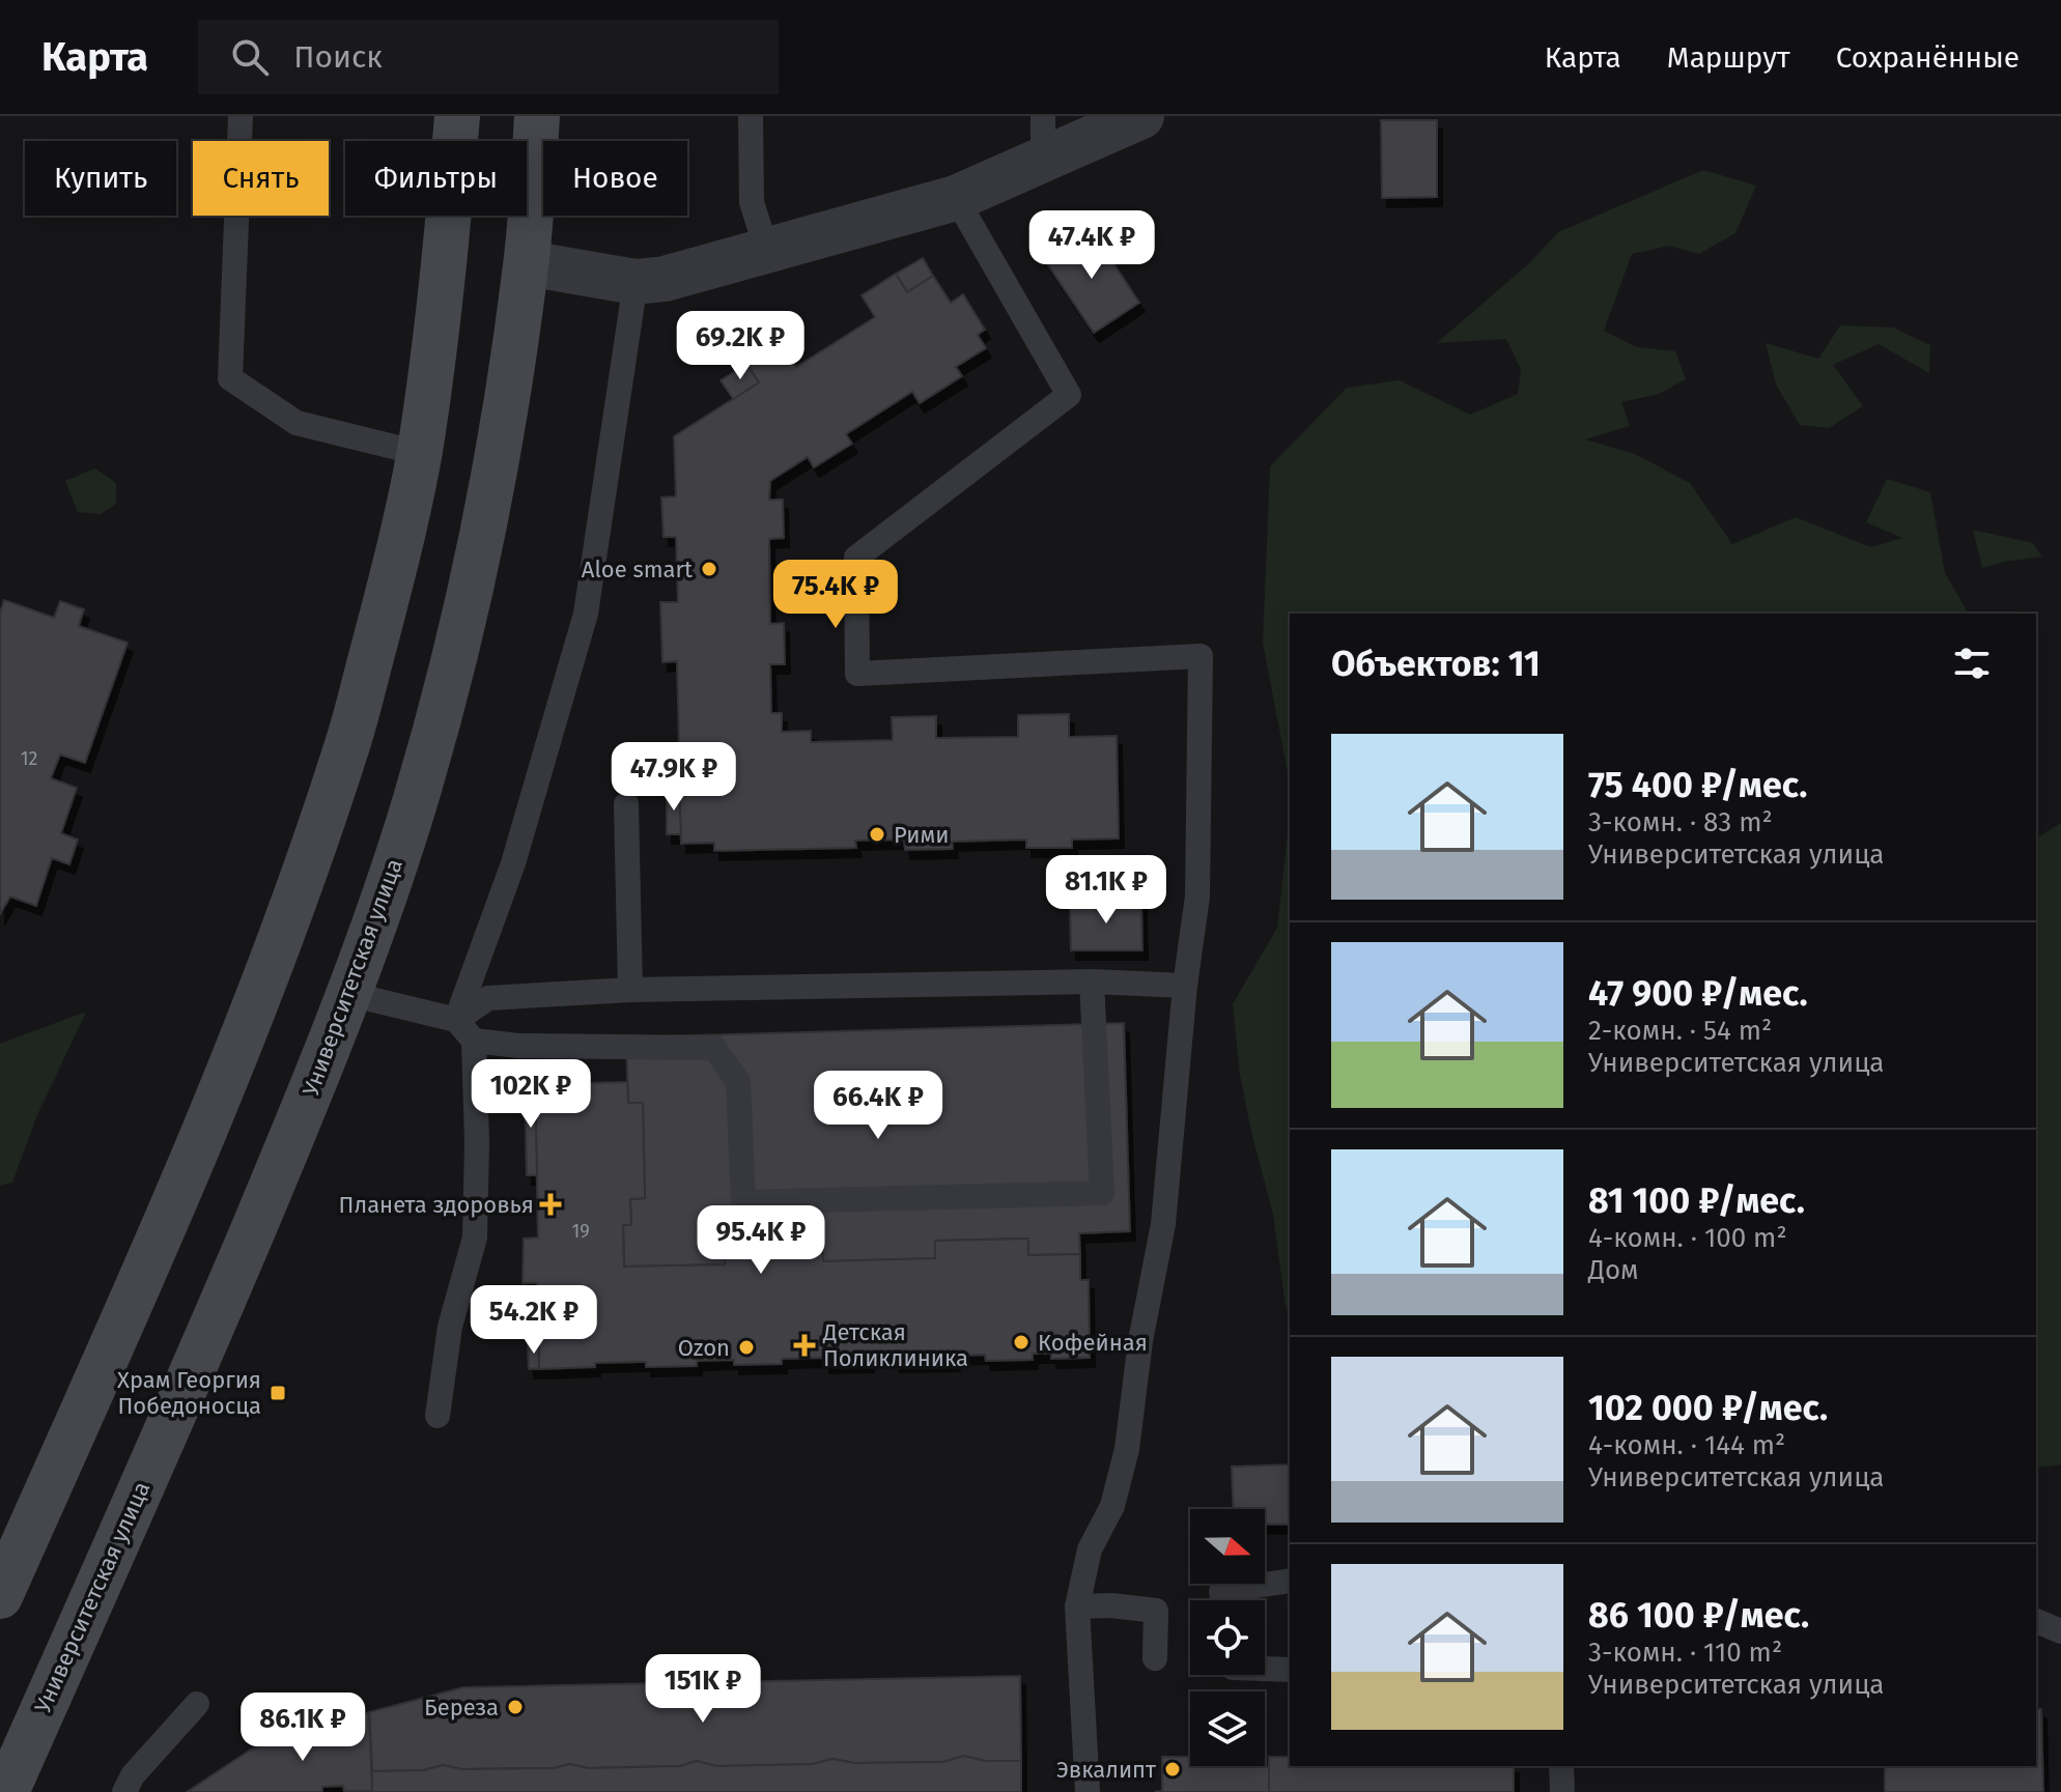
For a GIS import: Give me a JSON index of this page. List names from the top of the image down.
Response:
{
  "streets": {
    "main road": ["Университетская улица"]
  },
  "places": {
    "other": [
      "Aloe smart",
      "Рими",
      "Кофейная",
      "Ozon",
      "Береза",
      "Эвкалипт"
    ],
    "health": ["Планета здоровья", "Детская Поликлиника"],
    "transit": ["Храм Георгия Победоносца"]
  },
  "house_numbers": ["12", "19"],
  "north": "right",
  "page": {
    "header": "Карта",
    "search": "Поиск",
    "nav": ["Карта", "Маршрут", "Сохранённые"],
    "chip": [
      "Купить",
      "Снять",
      "Фильтры",
      "Новое"
    ],
    "price": [
      "47.4K ₽",
      "69.2K ₽",
      "75.4K ₽",
      "47.9K ₽",
      "81.1K ₽",
      "102K ₽",
      "66.4K ₽",
      "95.4K ₽",
      "54.2K ₽",
      "151K ₽",
      "86.1K ₽"
    ],
    "heading": "Объектов: 11",
    "list": [
      {
        "name": "75 400 ₽/мес.",
        "note": "3-комн. · 83 m² · Университетская улица"
      },
      {
        "name": "47 900 ₽/мес.",
        "note": "2-комн. · 54 m² · Университетская улица"
      },
      {
        "name": "81 100 ₽/мес.",
        "note": "4-комн. · 100 m² · Дом"
      },
      {
        "name": "102 000 ₽/мес.",
        "note": "4-комн. · 144 m² · Университетская улица"
      },
      {
        "name": "86 100 ₽/мес.",
        "note": "3-комн. · 110 m² · Университетская улица"
      }
    ]
  }
}
